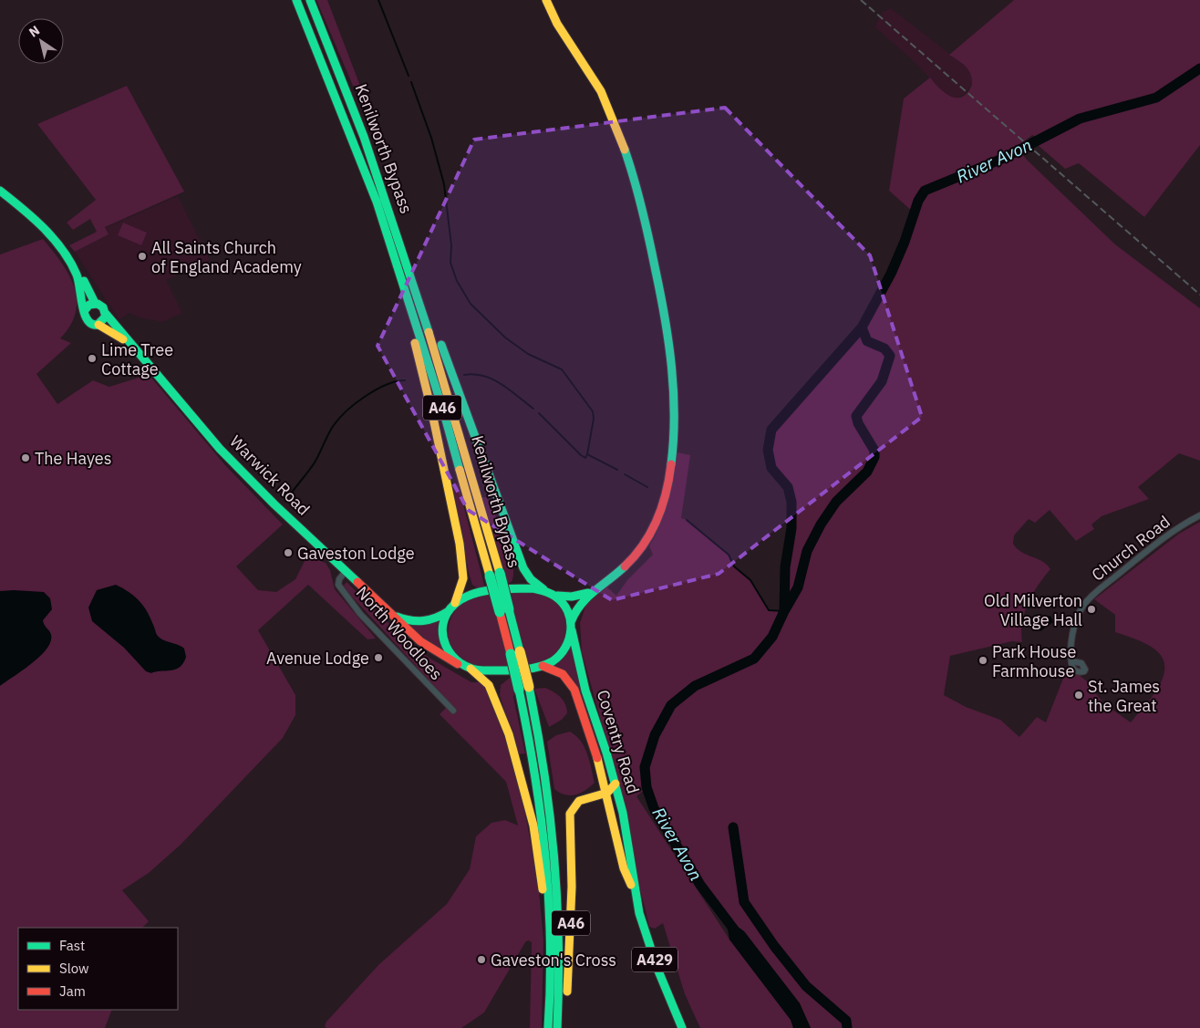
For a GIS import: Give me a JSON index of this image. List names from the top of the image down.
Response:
{
  "streets": {
    "main road": [
      "Kenilworth Bypass",
      "A46",
      "Warwick Road",
      "Coventry Road",
      "A429"
    ],
    "street": ["Church Road", "North Woodloes"]
  },
  "crossings": [
    ["Kenilworth Bypass", "A46"],
    ["A46", "Coventry Road"],
    ["Warwick Road", "North Woodloes"],
    ["Warwick Road", "Coventry Road"]
  ],
  "water": ["River Avon"],
  "places": [
    "All Saints Church of England Academy",
    "Lime Tree Cottage",
    "The Hayes",
    "Gaveston Lodge",
    "Old Milverton Village Hall",
    "Avenue Lodge",
    "Park House Farmhouse",
    "St. James the Great",
    "Gaveston's Cross"
  ],
  "legend": ["Fast", "Slow", "Jam"],
  "north": "top left"
}
